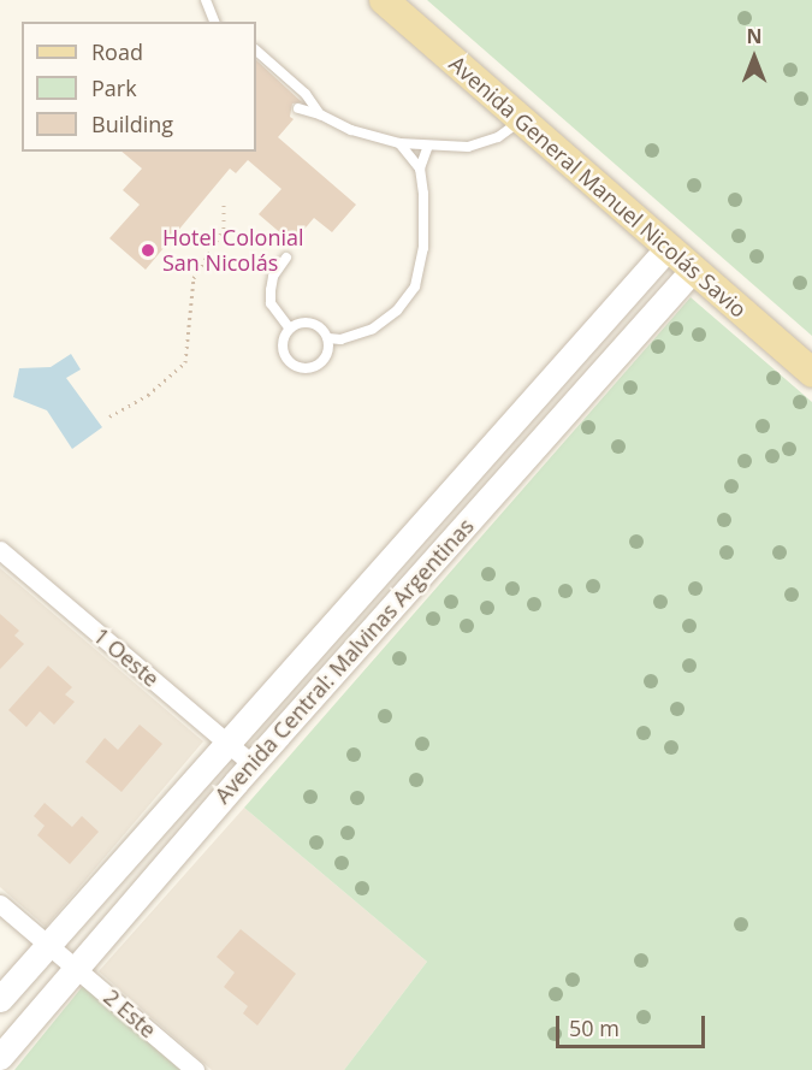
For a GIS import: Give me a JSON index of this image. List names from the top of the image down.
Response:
{
  "streets": {
    "main road": ["Avenida General Manuel Nicolás Savio", "Avenida Central: Malvinas Argentinas"],
    "street": ["1 Oeste", "2 Este"]
  },
  "crossings": [
    ["Avenida General Manuel Nicolás Savio", "Avenida Central: Malvinas Argentinas"],
    ["1 Oeste", "Avenida Central: Malvinas Argentinas"],
    ["Avenida Central: Malvinas Argentinas", "2 Este"]
  ],
  "places": ["Hotel Colonial San Nicolás"],
  "legend": ["Road", "Park", "Building"],
  "scale_bar": "50 m",
  "north": "top"
}
